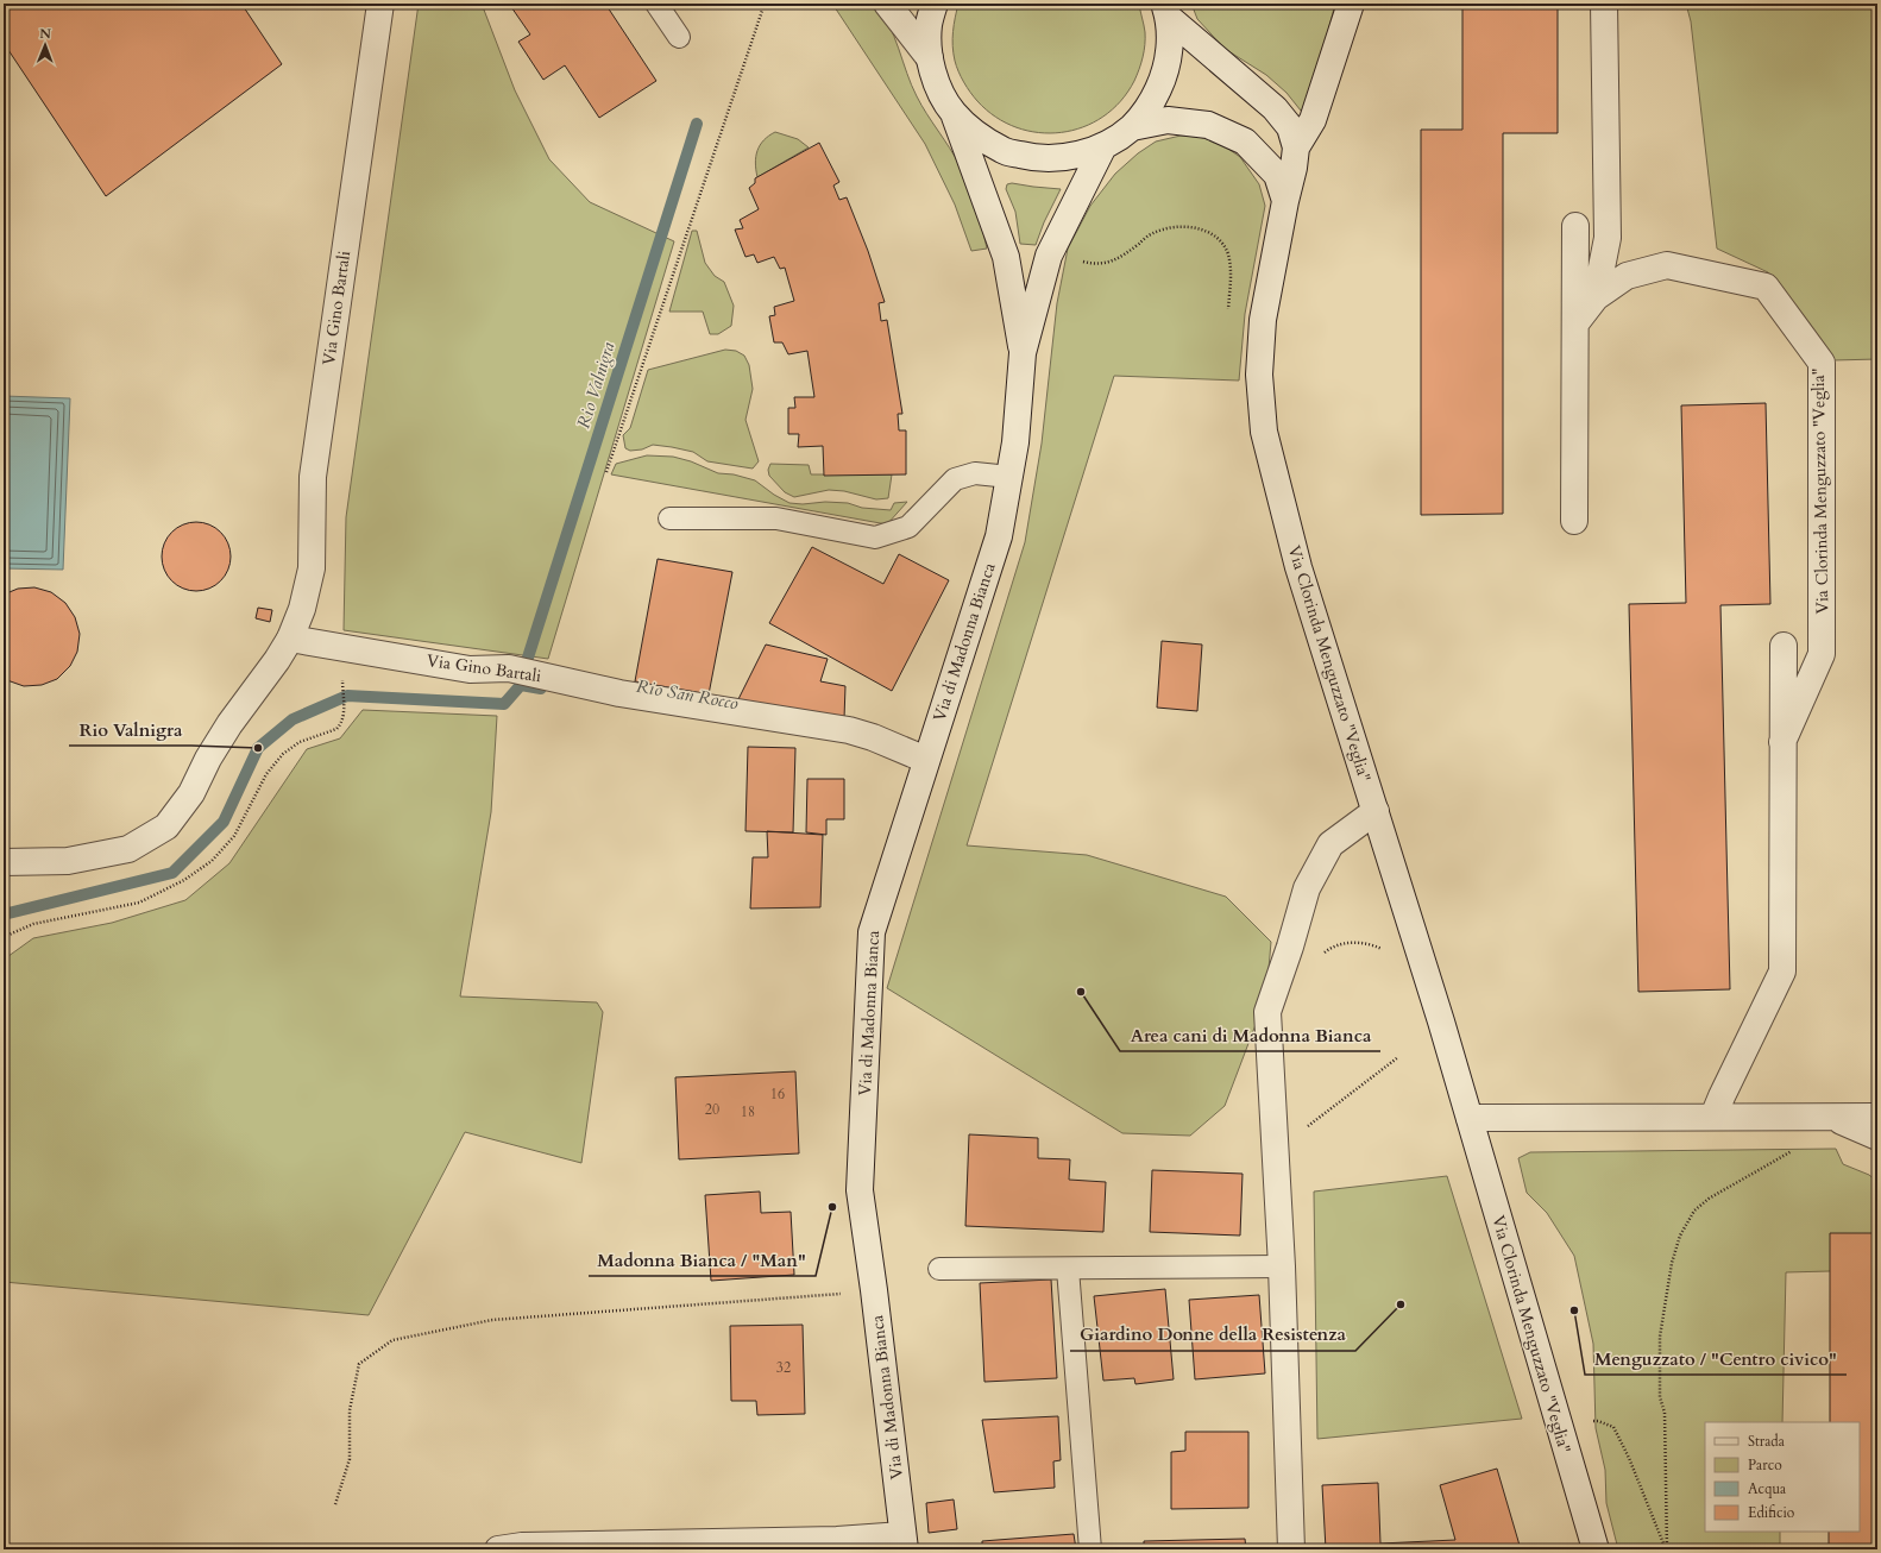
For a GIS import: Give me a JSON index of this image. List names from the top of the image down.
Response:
{
  "streets": {
    "street": ["Via Gino Bartali", "Via Clorinda Menguzzato \"Veglia\"", "Via di Madonna Bianca"]
  },
  "crossings": [
    ["Via Gino Bartali", "Via di Madonna Bianca"]
  ],
  "water": ["Rio Valnigra", "Rio San Rocco"],
  "places": [
    "Rio Valnigra",
    "Area cani di Madonna Bianca",
    "Madonna Bianca / \"Man\"",
    "Giardino Donne della Resistenza",
    "Menguzzato / \"Centro civico\""
  ],
  "house_numbers": [
    "16",
    "20",
    "18",
    "32"
  ],
  "legend": [
    "Strada",
    "Parco",
    "Acqua",
    "Edificio"
  ],
  "north": "top"
}
